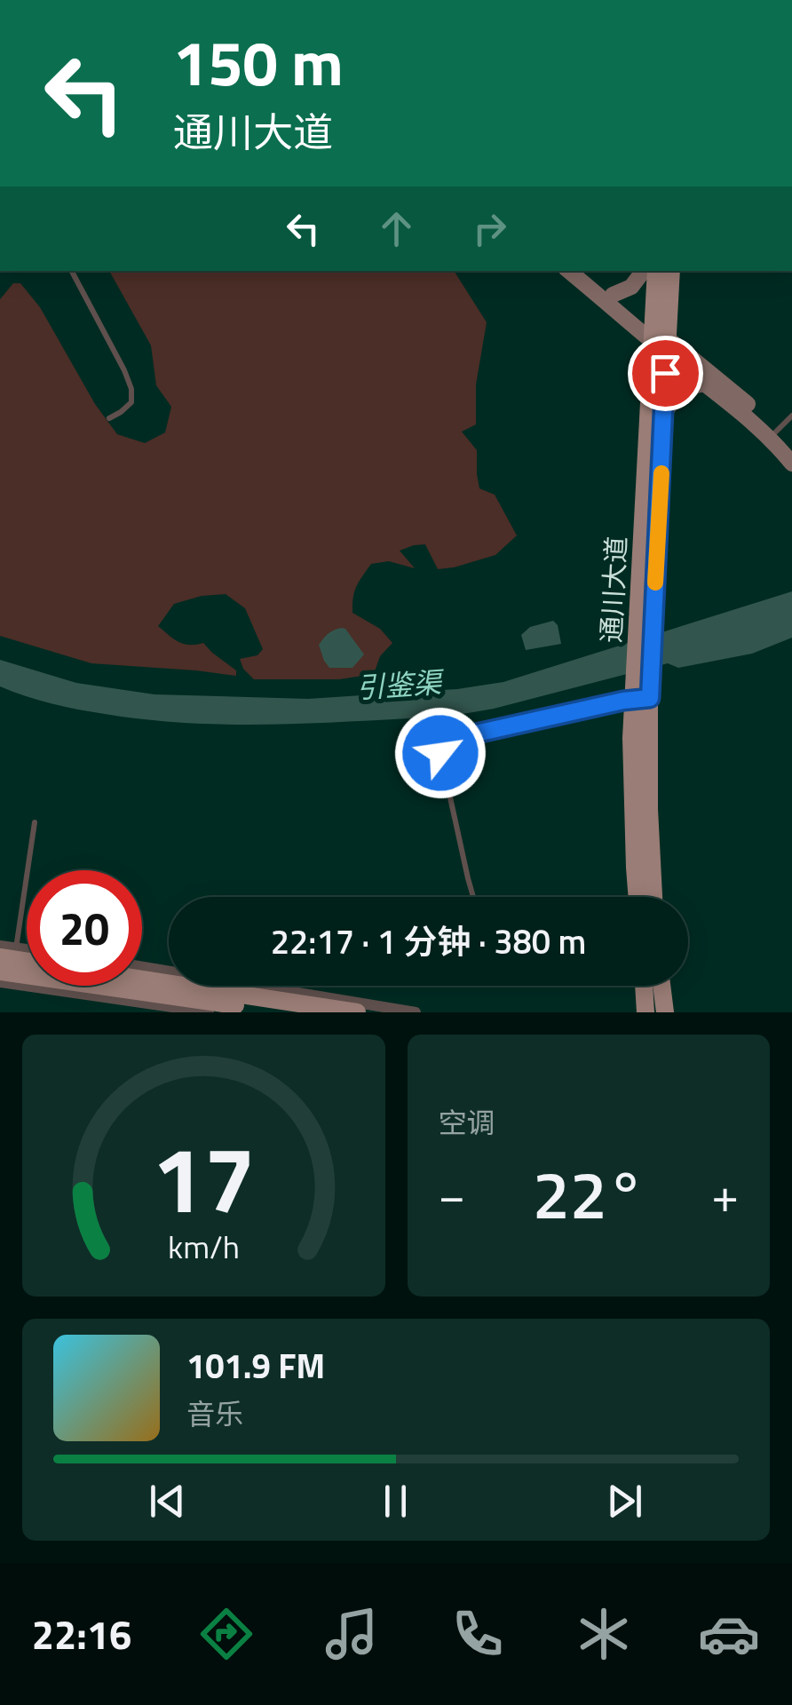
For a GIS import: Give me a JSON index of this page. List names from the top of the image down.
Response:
{
  "streets": {
    "main road": ["通川大道"]
  },
  "water": ["引鉴渠"],
  "page": {
    "turn": ["150 m", "通川大道"],
    "limit": "20",
    "trip": "22:17 · 1 分钟 · 380 m",
    "tile": "空调",
    "heat": ["−", "22°", "+"],
    "song": ["101.9 FM", "音乐"],
    "tabs": "22:16",
    "gauge": ["17", "km/h"]
  }
}
